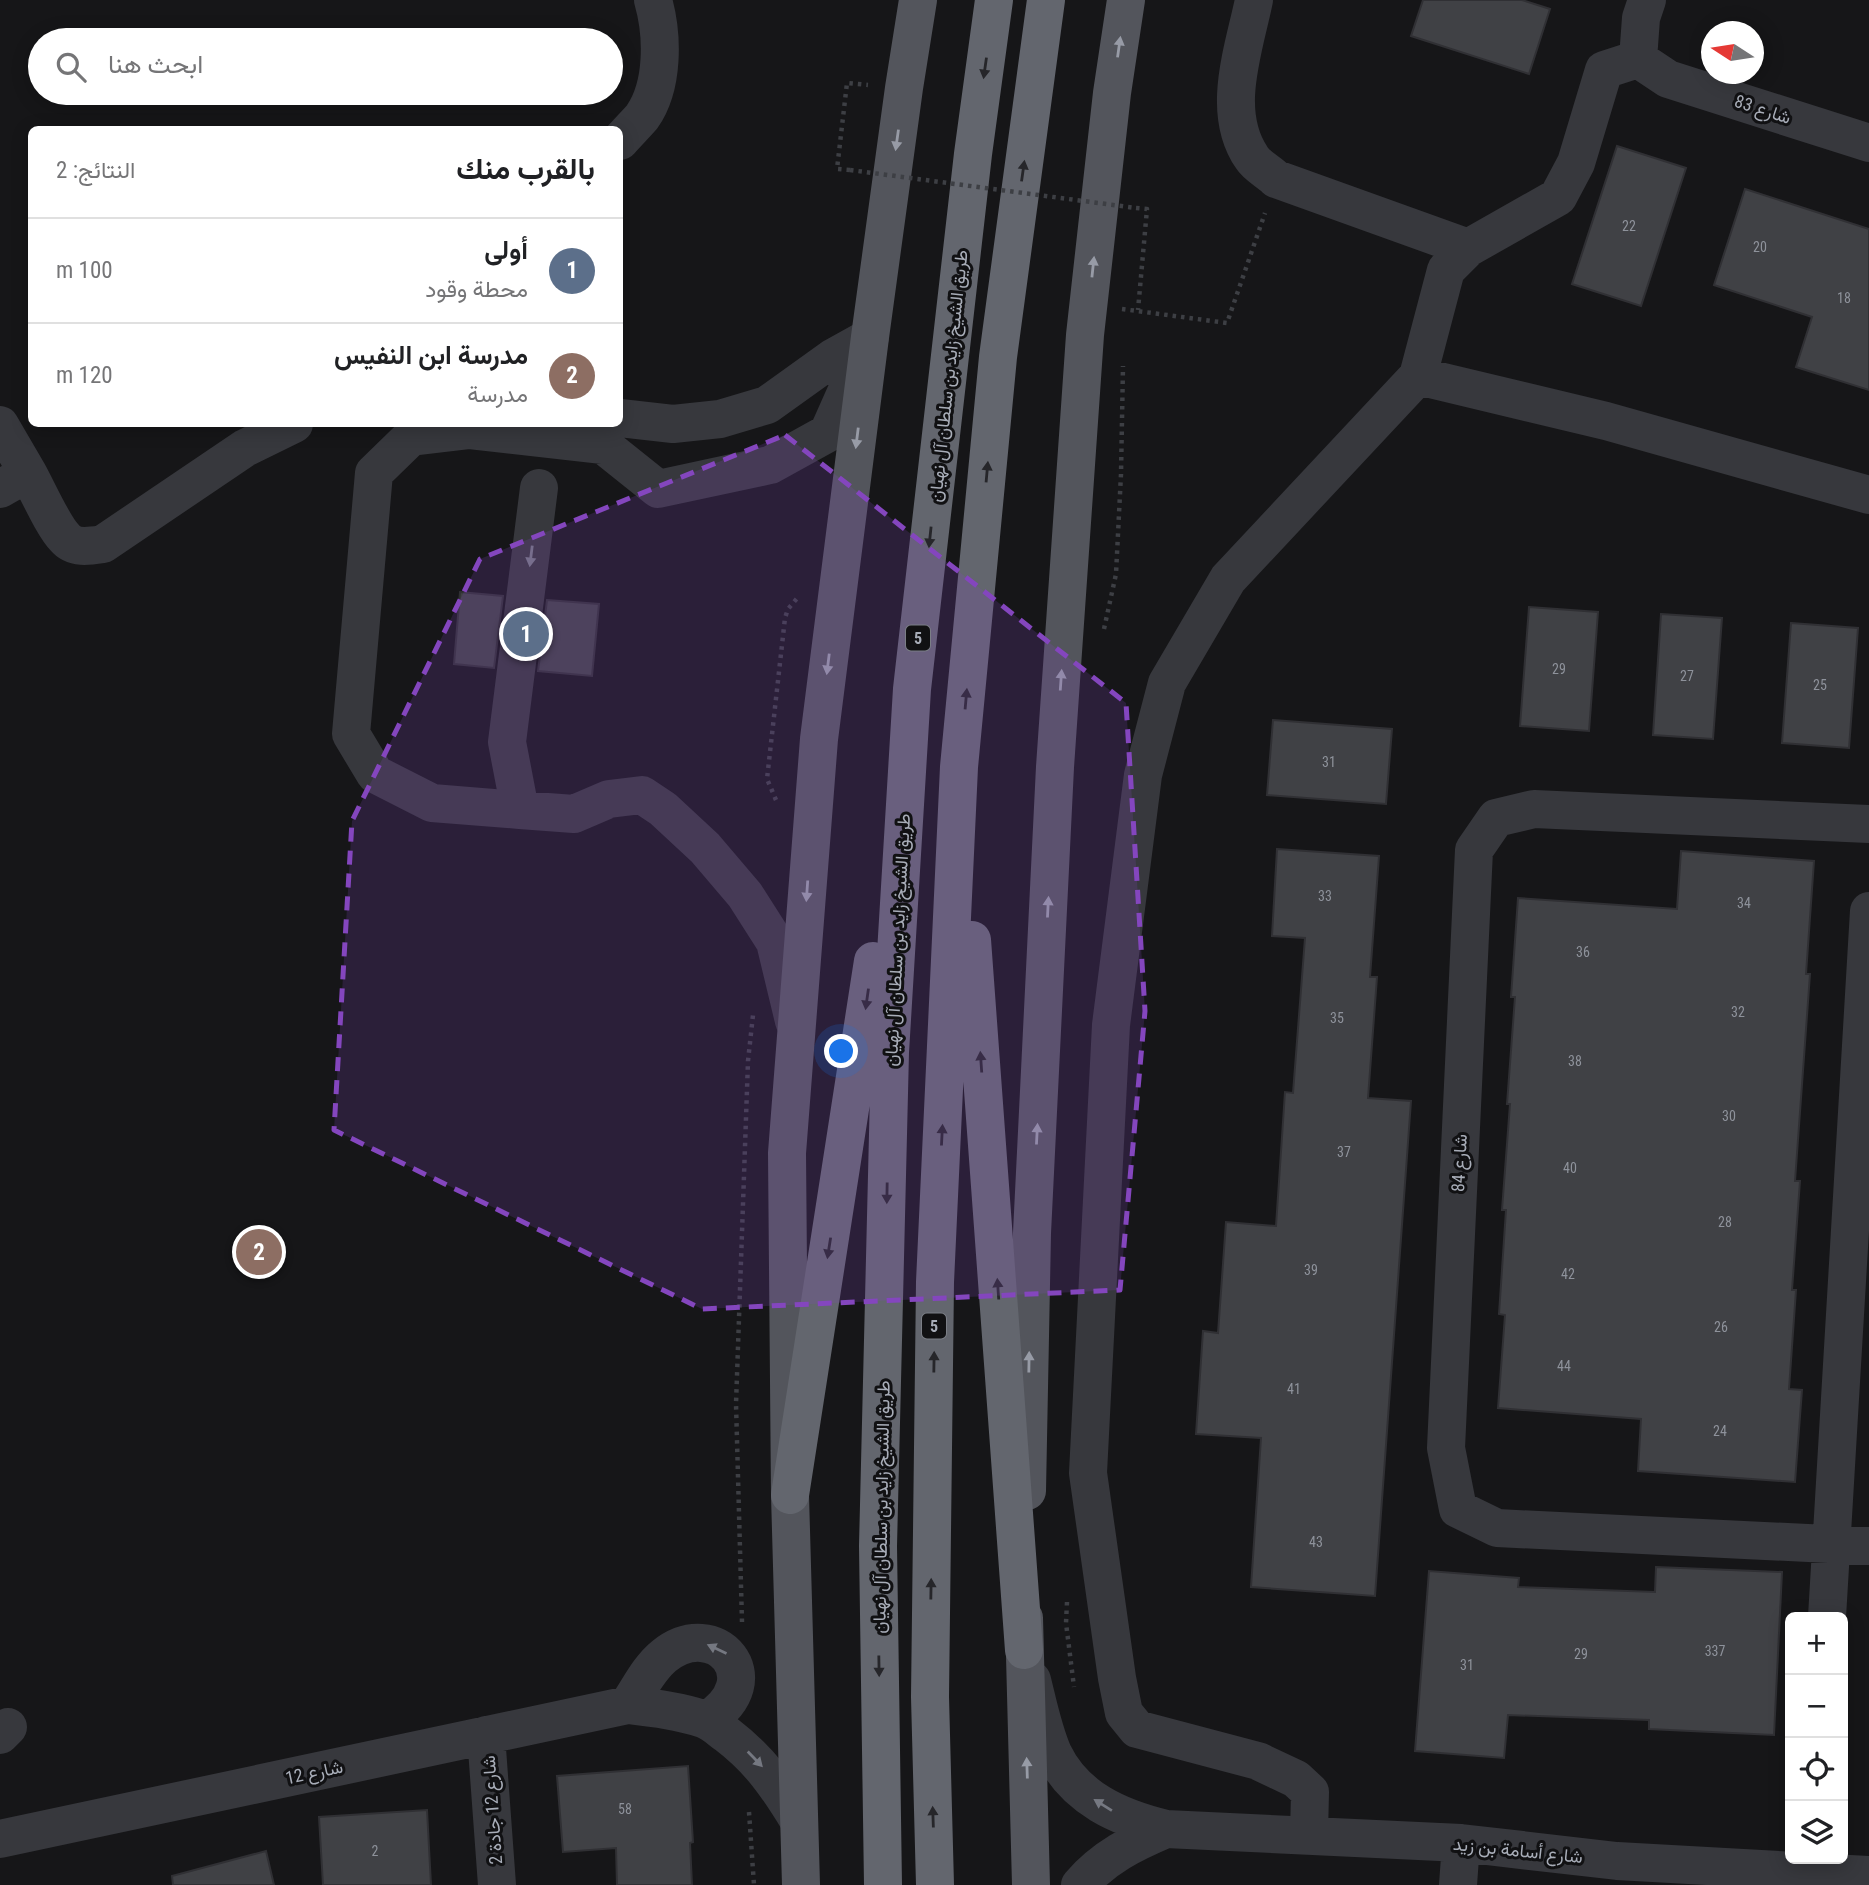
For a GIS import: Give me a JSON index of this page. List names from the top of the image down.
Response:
{
  "streets": {
    "highway": ["طريق الشيخ زايد بن سلطان آل نهيان", "5"],
    "street": [
      "شارع 83",
      "شارع 84",
      "شارع 12",
      "شارع 12 جادة 2",
      "شارع أسامة بن زيد"
    ]
  },
  "crossings": [
    ["شارع 12", "شارع 12 جادة 2"]
  ],
  "house_numbers": [
    "22",
    "20",
    "18",
    "29",
    "27",
    "25",
    "31",
    "33",
    "34",
    "36",
    "32",
    "35",
    "38",
    "30",
    "37",
    "40",
    "28",
    "39",
    "42",
    "26",
    "44",
    "41",
    "24",
    "43",
    "337",
    "29",
    "31",
    "58",
    "2"
  ],
  "north": "left",
  "page": {
    "search": "ابحث هنا",
    "heading": ["بالقرب منك", "النتائج: 2"],
    "list": [
      {
        "mark": "1",
        "name": "أولى",
        "note": "محطة وقود",
        "value": "100 m"
      },
      {
        "mark": "2",
        "name": "مدرسة ابن النفيس",
        "note": "مدرسة",
        "value": "120 m"
      }
    ],
    "pins": ["1", "2"],
    "map_buttons": ["+", "−"]
  }
}
